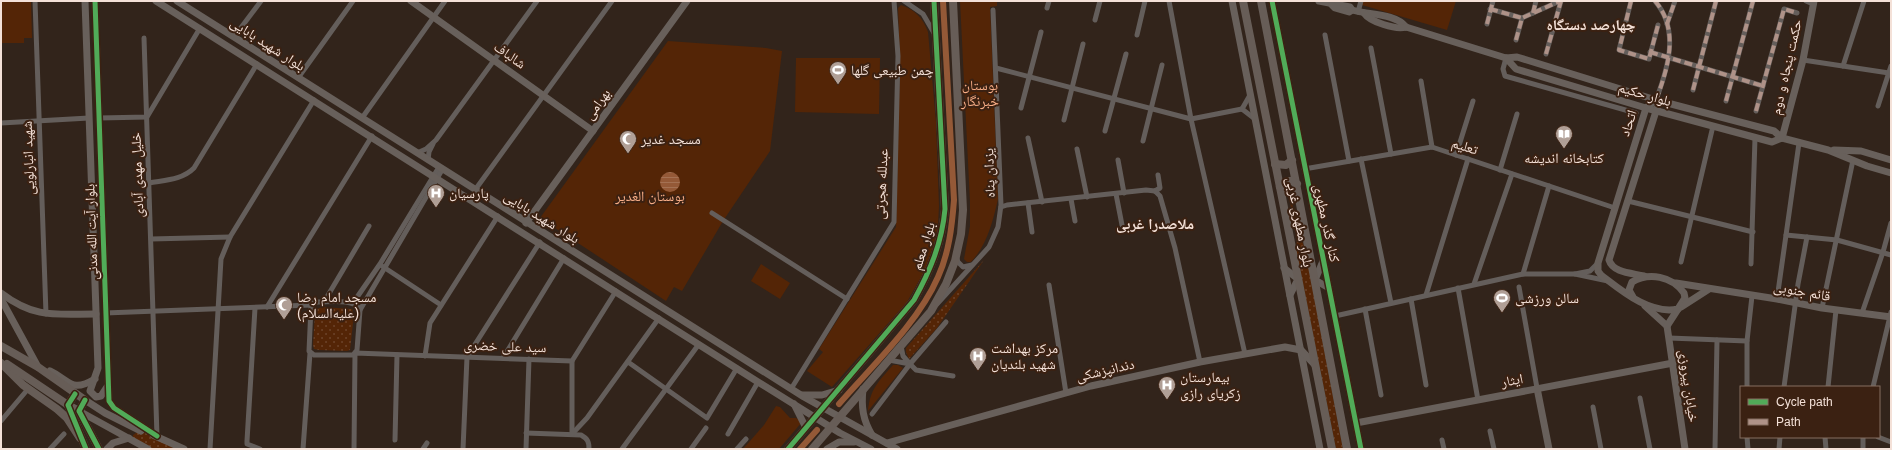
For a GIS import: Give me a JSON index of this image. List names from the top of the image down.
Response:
{
  "streets": {
    "main road": ["بلوار مطهری غربی", "بلوار معلم"],
    "street": [
      "بلوار شهید بابایی",
      "شالباف",
      "حکمت پنجاه و دوم",
      "بلوار حکیم",
      "بهرامی",
      "اتحاد",
      "تعلیم",
      "شهید انبارلویی",
      "یزدان پناه",
      "خلیل مهدی آبادی",
      "عبدلله هجرتی",
      "کنار گذر مطهری",
      "بلوار آیت الله مدنی",
      "قائم جنوبی",
      "سید علی خضری",
      "دندانپزشکی",
      "ایثار",
      "خیابان پیروزی"
    ]
  },
  "crossings": [
    ["بلوار شهید بابایی", "بهرامی"],
    ["بلوار شهید بابایی", "عبدلله هجرتی"],
    ["بلوار شهید بابایی", "بلوار معلم"],
    ["بلوار شهید بابایی", "دندانپزشکی"],
    ["شالباف", "بهرامی"],
    ["حکمت پنجاه و دوم", "بلوار حکیم"],
    ["بلوار حکیم", "اتحاد"],
    ["اتحاد", "تعلیم"],
    ["اتحاد", "قائم جنوبی"],
    ["تعلیم", "کنار گذر مطهری"],
    ["خلیل مهدی آبادی", "بلوار آیت الله مدنی"],
    ["کنار گذر مطهری", "ایثار"],
    ["ایثار", "خیابان پیروزی"]
  ],
  "districts": ["چهارصد دستگاه", "ملاصدرا غربی"],
  "parks": ["بوستان خبرنگار", "بوستان الغدیر"],
  "places": {
    "sports": ["چمن طبیعی گلها", "سالن ورزشی"],
    "library": ["کتابخانه اندیشه"],
    "mosque": ["مسجد غدیر", "مسجد امام رضا (علیه‌السلام)"],
    "hospital": ["پارسیان", "مرکز بهداشت شهید بلندیان", "بیمارستان زکریای رازی"]
  },
  "legend": ["Cycle path", "Path"]
}
